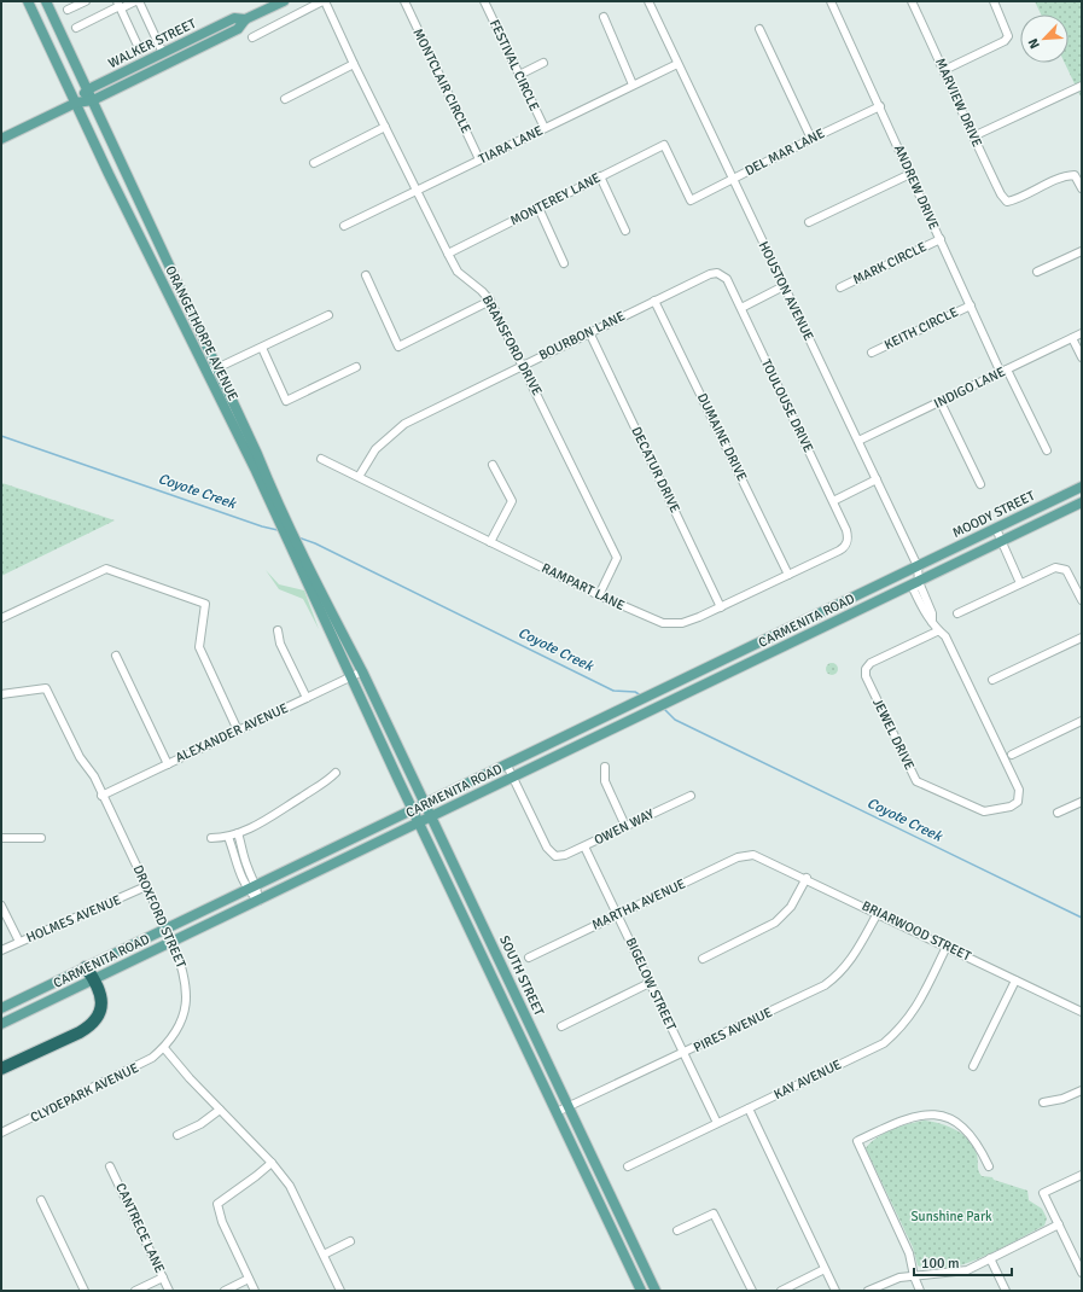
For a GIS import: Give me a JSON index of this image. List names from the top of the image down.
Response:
{
  "streets": {
    "main road": [
      "WALKER STREET",
      "ORANGETHORPE AVENUE",
      "MOODY STREET",
      "CARMENITA ROAD",
      "SOUTH STREET"
    ],
    "street": [
      "FESTIVAL CIRCLE",
      "MONTCLAIR CIRCLE",
      "MARVIEW DRIVE",
      "TIARA LANE",
      "DEL MAR LANE",
      "ANDREW DRIVE",
      "MONTEREY LANE",
      "MARK CIRCLE",
      "HOUSTON AVENUE",
      "KEITH CIRCLE",
      "BOURBON LANE",
      "BRANSFORD DRIVE",
      "INDIGO LANE",
      "TOULOUSE DRIVE",
      "DUMAINE DRIVE",
      "DECATUR DRIVE",
      "RAMPART LANE",
      "ALEXANDER AVENUE",
      "JEWEL DRIVE",
      "OWEN WAY",
      "MARTHA AVENUE",
      "DROXFORD STREET",
      "HOLMES AVENUE",
      "BRIARWOOD STREET",
      "BIGELOW STREET",
      "PIRES AVENUE",
      "KAY AVENUE",
      "CLYDEPARK AVENUE",
      "CANTRECE LANE"
    ]
  },
  "crossings": [
    ["WALKER STREET", "ORANGETHORPE AVENUE"],
    ["FESTIVAL CIRCLE", "TIARA LANE"],
    ["MONTCLAIR CIRCLE", "TIARA LANE"],
    ["TIARA LANE", "HOUSTON AVENUE"],
    ["TIARA LANE", "BRANSFORD DRIVE"],
    ["DEL MAR LANE", "ANDREW DRIVE"],
    ["DEL MAR LANE", "MONTEREY LANE"],
    ["DEL MAR LANE", "HOUSTON AVENUE"],
    ["ANDREW DRIVE", "MARK CIRCLE"],
    ["ANDREW DRIVE", "KEITH CIRCLE"],
    ["ANDREW DRIVE", "INDIGO LANE"],
    ["MONTEREY LANE", "BRANSFORD DRIVE"],
    ["HOUSTON AVENUE", "INDIGO LANE"],
    ["HOUSTON AVENUE", "MOODY STREET"],
    ["HOUSTON AVENUE", "CARMENITA ROAD"],
    ["HOUSTON AVENUE", "JEWEL DRIVE"],
    ["ORANGETHORPE AVENUE", "ALEXANDER AVENUE"],
    ["ORANGETHORPE AVENUE", "SOUTH STREET"],
    ["BOURBON LANE", "BRANSFORD DRIVE"],
    ["BOURBON LANE", "TOULOUSE DRIVE"],
    ["BOURBON LANE", "DUMAINE DRIVE"],
    ["BOURBON LANE", "DECATUR DRIVE"],
    ["BOURBON LANE", "RAMPART LANE"],
    ["BRANSFORD DRIVE", "RAMPART LANE"],
    ["TOULOUSE DRIVE", "RAMPART LANE"],
    ["DUMAINE DRIVE", "RAMPART LANE"],
    ["DECATUR DRIVE", "RAMPART LANE"],
    ["MOODY STREET", "CARMENITA ROAD"],
    ["MOODY STREET", "JEWEL DRIVE"],
    ["CARMENITA ROAD", "JEWEL DRIVE"],
    ["CARMENITA ROAD", "OWEN WAY"],
    ["CARMENITA ROAD", "DROXFORD STREET"],
    ["CARMENITA ROAD", "SOUTH STREET"],
    ["ALEXANDER AVENUE", "DROXFORD STREET"],
    ["ALEXANDER AVENUE", "SOUTH STREET"],
    ["OWEN WAY", "BIGELOW STREET"],
    ["MARTHA AVENUE", "BRIARWOOD STREET"],
    ["MARTHA AVENUE", "BIGELOW STREET"],
    ["DROXFORD STREET", "HOLMES AVENUE"],
    ["DROXFORD STREET", "CLYDEPARK AVENUE"],
    ["BRIARWOOD STREET", "PIRES AVENUE"],
    ["BRIARWOOD STREET", "KAY AVENUE"],
    ["SOUTH STREET", "PIRES AVENUE"],
    ["BIGELOW STREET", "PIRES AVENUE"],
    ["BIGELOW STREET", "KAY AVENUE"]
  ],
  "water": ["Coyote Creek"],
  "parks": ["Sunshine Park"],
  "scale_bar": "100 m",
  "north": "bottom left"
}
